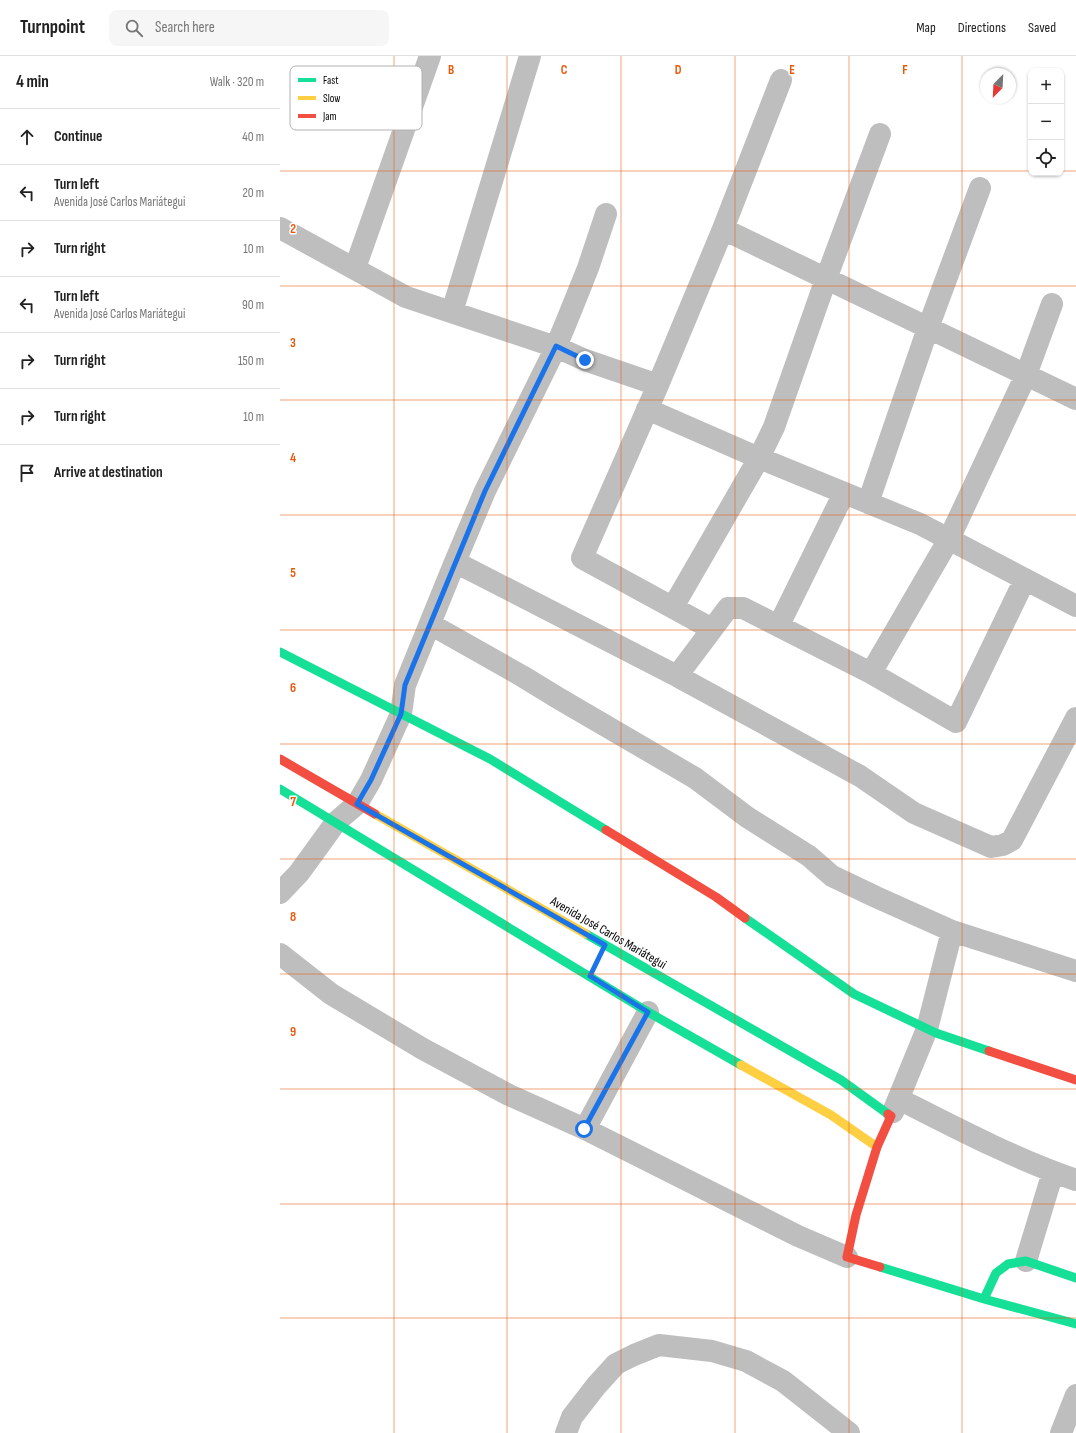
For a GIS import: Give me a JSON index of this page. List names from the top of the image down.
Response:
{
  "streets": {
    "street": ["Avenida José Carlos Mariátegui"]
  },
  "legend": ["Fast", "Slow", "Jam"],
  "north": "bottom left",
  "page": {
    "header": "Turnpoint",
    "search": "Search here",
    "nav": ["Map", "Directions", "Saved"],
    "heading": ["4 min", "Walk · 320 m"],
    "map_buttons": ["+", "−"],
    "list": [
      ["Continue", "40 m"],
      ["Turn left", "Avenida José Carlos Mariátegui", "20 m"],
      ["Turn right", "10 m"],
      ["Turn left", "Avenida José Carlos Mariátegui", "90 m"],
      ["Turn right", "150 m"],
      ["Turn right", "10 m"],
      "Arrive at destination"
    ]
  },
  "grid": {
    "columns": [
      "B",
      "C",
      "D",
      "E",
      "F"
    ],
    "rows": [
      "2",
      "3",
      "4",
      "5",
      "6",
      "7",
      "8",
      "9"
    ]
  }
}
